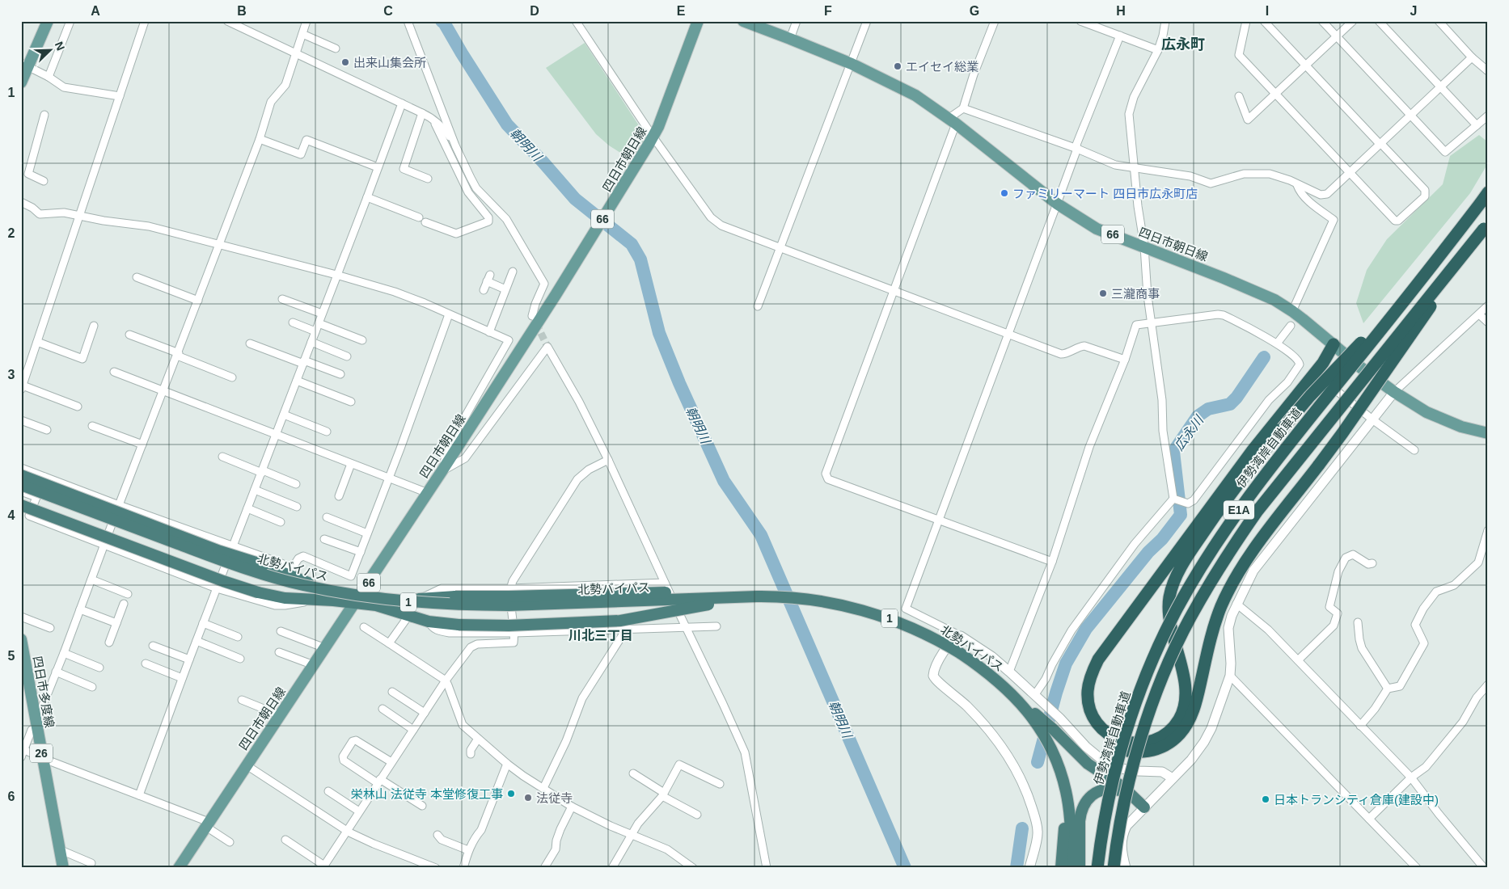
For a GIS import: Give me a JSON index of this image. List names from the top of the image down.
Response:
{
  "streets": {
    "highway": [
      "伊勢湾岸自動車道",
      "E1A",
      "北勢バイパス",
      "1"
    ],
    "main road": [
      "四日市朝日線",
      "66",
      "四日市多度線",
      "26"
    ]
  },
  "crossings": [
    ["四日市朝日線", "1"],
    ["北勢バイパス", "1"]
  ],
  "districts": ["広永町", "川北三丁目"],
  "water": ["朝明川", "広永川"],
  "places": [
    "出来山集会所",
    "エイセイ総業",
    "ファミリーマート 四日市広永町店",
    "三瀧商事",
    "栄林山 法従寺 本堂修復工事",
    "法従寺",
    "日本トランシティ倉庫(建設中)"
  ],
  "north": "top right",
  "grid": {
    "columns": [
      "A",
      "B",
      "C",
      "D",
      "E",
      "F",
      "G",
      "H",
      "I",
      "J"
    ],
    "rows": [
      "1",
      "2",
      "3",
      "4",
      "5",
      "6"
    ]
  }
}
